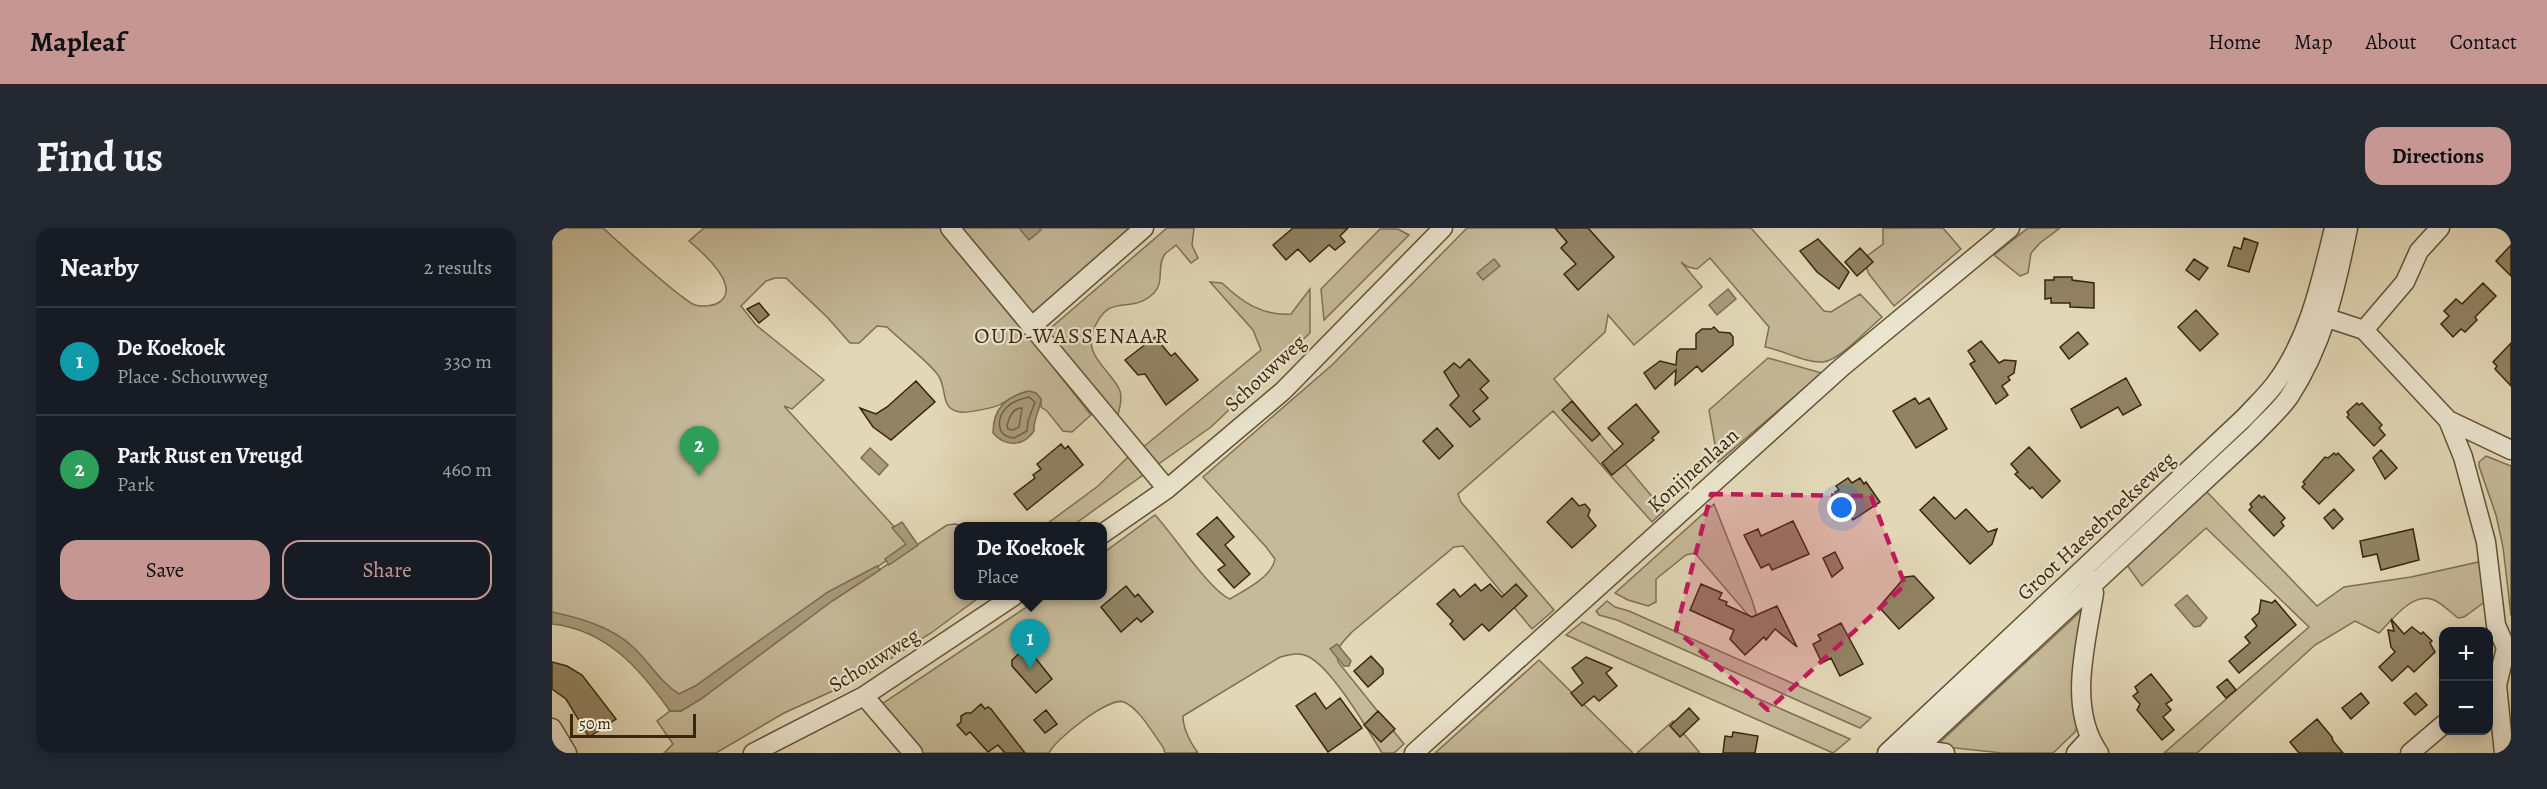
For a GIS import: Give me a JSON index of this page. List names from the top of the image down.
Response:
{
  "streets": {
    "street": ["Schouwweg", "Konijnenlaan", "Groot Haesebroekseweg"]
  },
  "districts": ["OUD-WASSENAAR"],
  "scale_bar": "50 m",
  "page": {
    "header": "Mapleaf",
    "nav": [
      "Home",
      "Map",
      "About",
      "Contact"
    ],
    "buttons": [
      "Directions",
      ["Save", "Share"]
    ],
    "title": "Find us",
    "heading": ["Nearby", "2 results"],
    "list": [
      {
        "mark": "1",
        "name": "De Koekoek",
        "note": "Place · Schouwweg",
        "value": "330 m"
      },
      {
        "mark": "2",
        "name": "Park Rust en Vreugd",
        "note": "Park",
        "value": "460 m"
      }
    ],
    "pins": ["2", "1"],
    "popup": ["De Koekoek", "Place"],
    "map_buttons": ["+", "−"],
    "scale": "50 m"
  }
}
